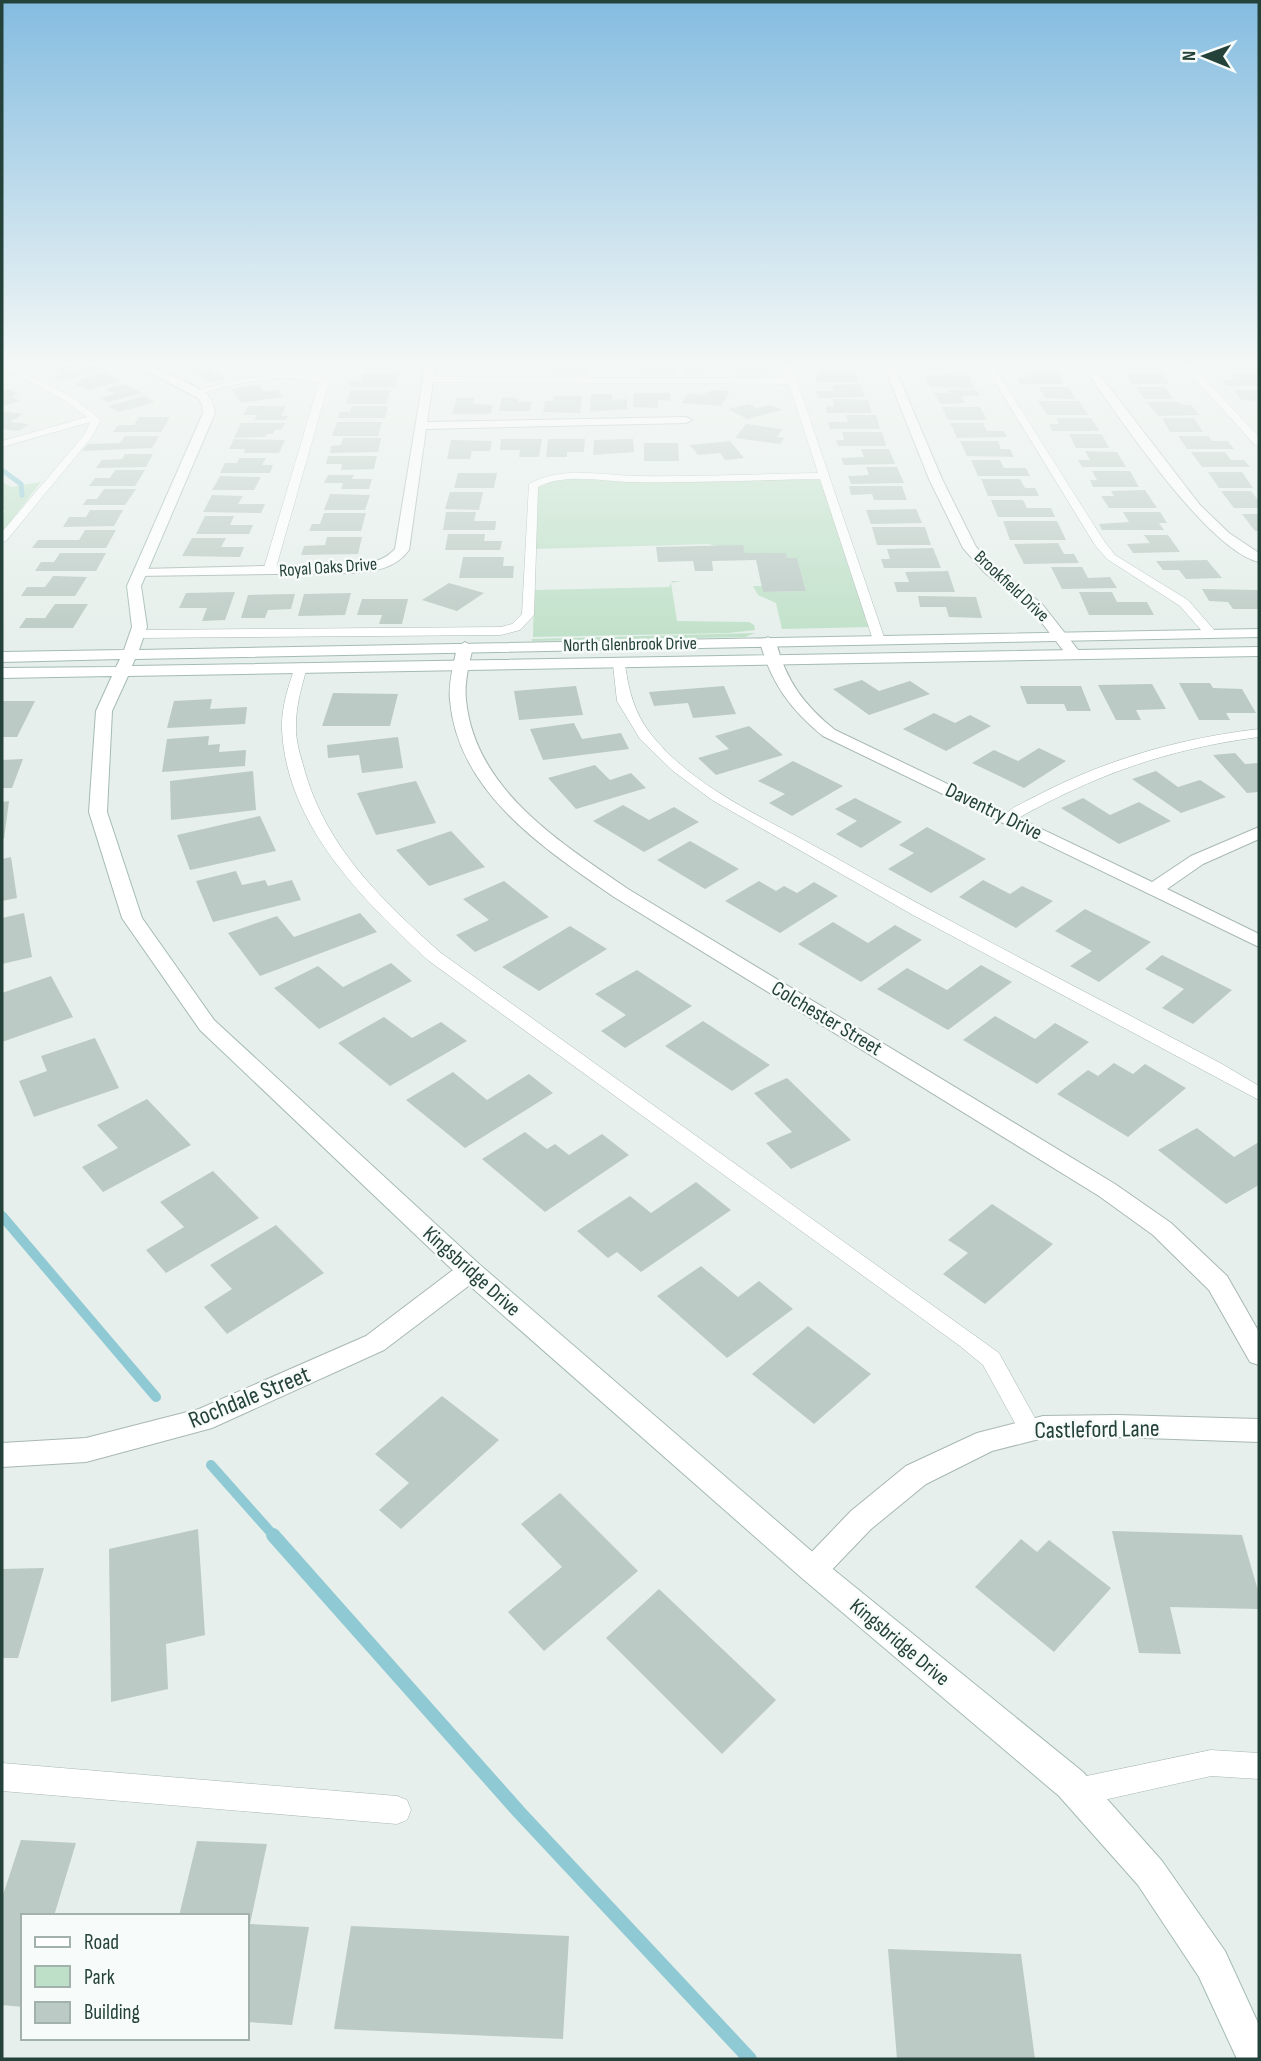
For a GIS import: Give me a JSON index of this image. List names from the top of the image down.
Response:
{
  "streets": {
    "street": [
      "Royal Oaks Drive",
      "Brookfield Drive",
      "North Glenbrook Drive",
      "Daventry Drive",
      "Colchester Street",
      "Kingsbridge Drive",
      "Rochdale Street",
      "Castleford Lane"
    ]
  },
  "crossings": [
    ["Brookfield Drive", "North Glenbrook Drive"],
    ["North Glenbrook Drive", "Daventry Drive"],
    ["North Glenbrook Drive", "Colchester Street"],
    ["North Glenbrook Drive", "Kingsbridge Drive"],
    ["Kingsbridge Drive", "Rochdale Street"],
    ["Kingsbridge Drive", "Castleford Lane"]
  ],
  "legend": ["Road", "Park", "Building"],
  "north": "left"
}
